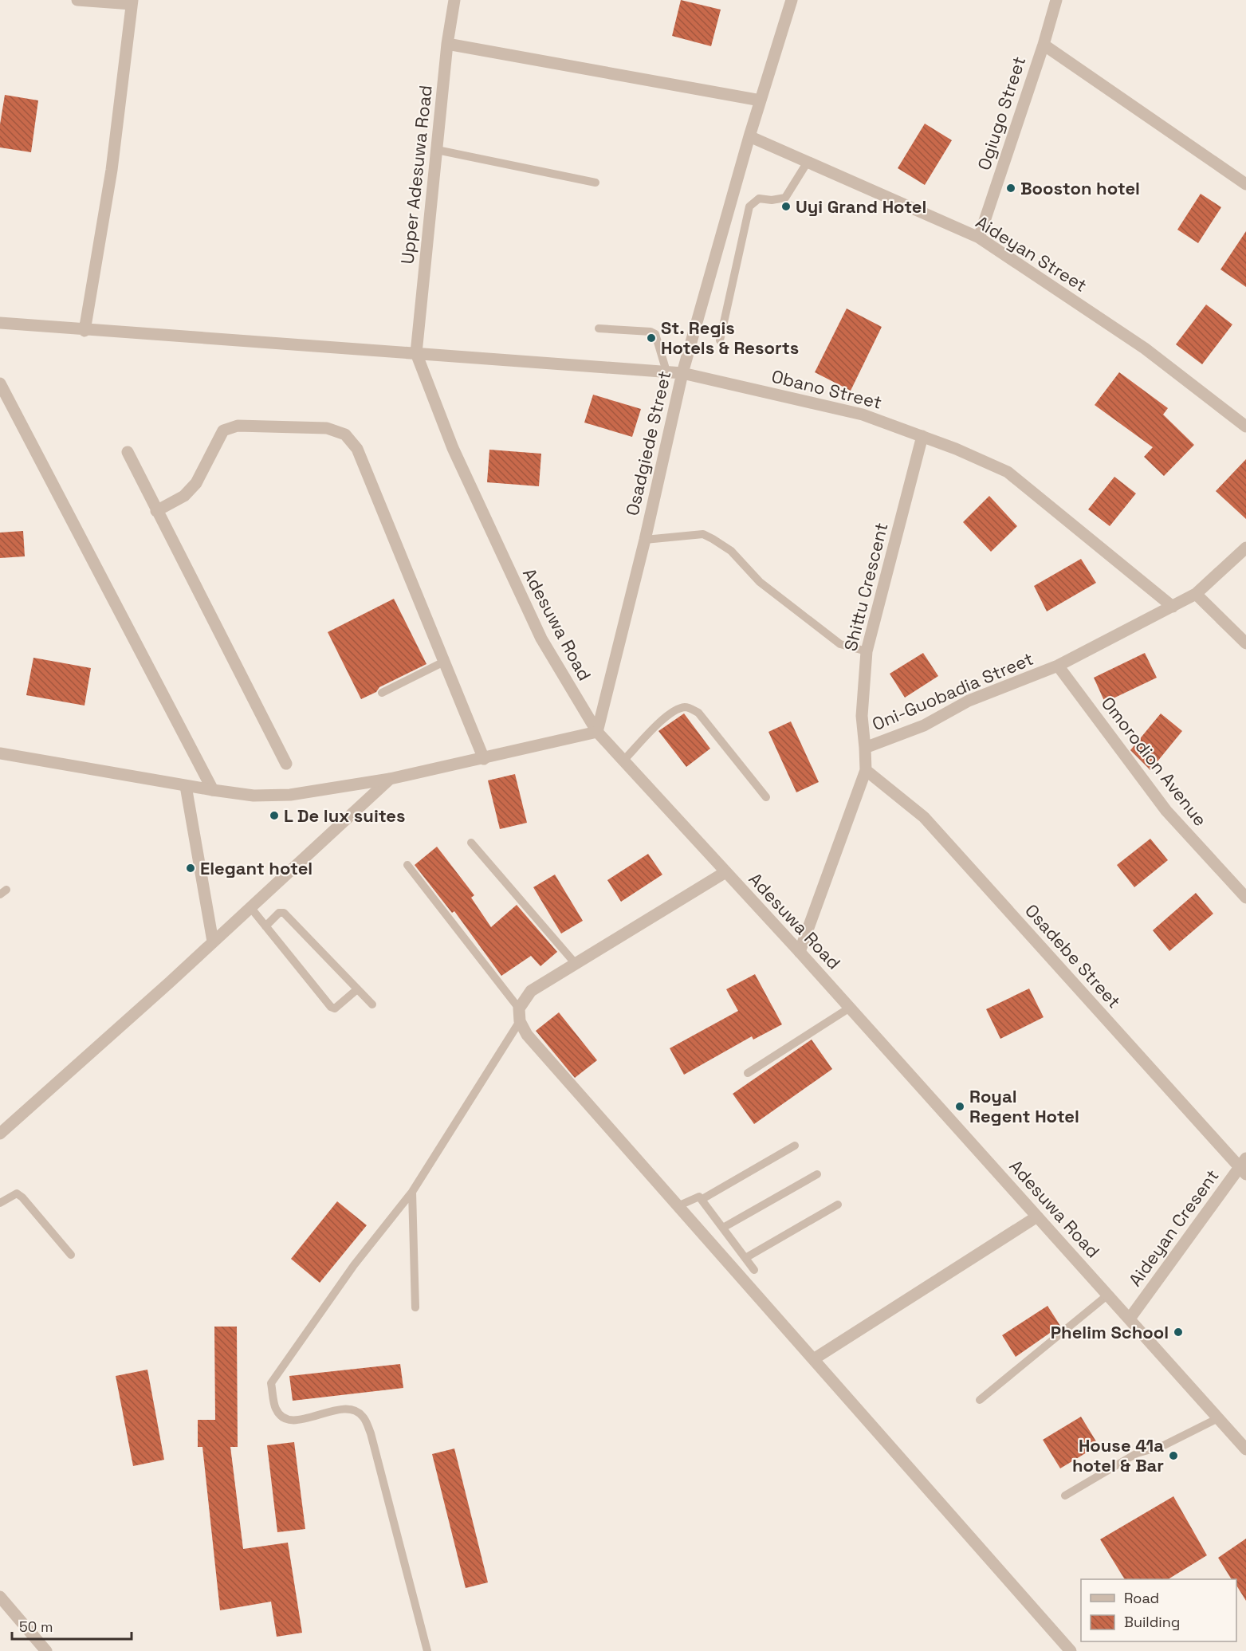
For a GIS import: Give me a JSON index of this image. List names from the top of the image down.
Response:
{
  "streets": {
    "street": [
      "Ogiugo Street",
      "Upper Adesuwa Road",
      "Aideyan Street",
      "Obano Street",
      "Osadgiede Street",
      "Shittu Crescent",
      "Adesuwa Road",
      "Oni-Guobadia Street",
      "Omorodion Avenue",
      "Osadebe Street",
      "Aideyan Cresent"
    ]
  },
  "crossings": [
    ["Ogiugo Street", "Aideyan Street"],
    ["Upper Adesuwa Road", "Obano Street"],
    ["Upper Adesuwa Road", "Adesuwa Road"],
    ["Aideyan Street", "Osadgiede Street"],
    ["Obano Street", "Osadgiede Street"],
    ["Obano Street", "Shittu Crescent"],
    ["Obano Street", "Adesuwa Road"],
    ["Obano Street", "Oni-Guobadia Street"],
    ["Osadgiede Street", "Adesuwa Road"],
    ["Shittu Crescent", "Oni-Guobadia Street"],
    ["Adesuwa Road", "Oni-Guobadia Street"],
    ["Adesuwa Road", "Aideyan Cresent"],
    ["Oni-Guobadia Street", "Omorodion Avenue"],
    ["Oni-Guobadia Street", "Osadebe Street"],
    ["Osadebe Street", "Aideyan Cresent"]
  ],
  "places": [
    "Booston hotel",
    "Uyi Grand Hotel",
    "St. Regis Hotels & Resorts",
    "L De lux suites",
    "Elegant hotel",
    "Royal Regent Hotel",
    "Phelim School",
    "House 41a hotel & Bar"
  ],
  "legend": ["Road", "Building"],
  "scale_bar": "50 m"
}
